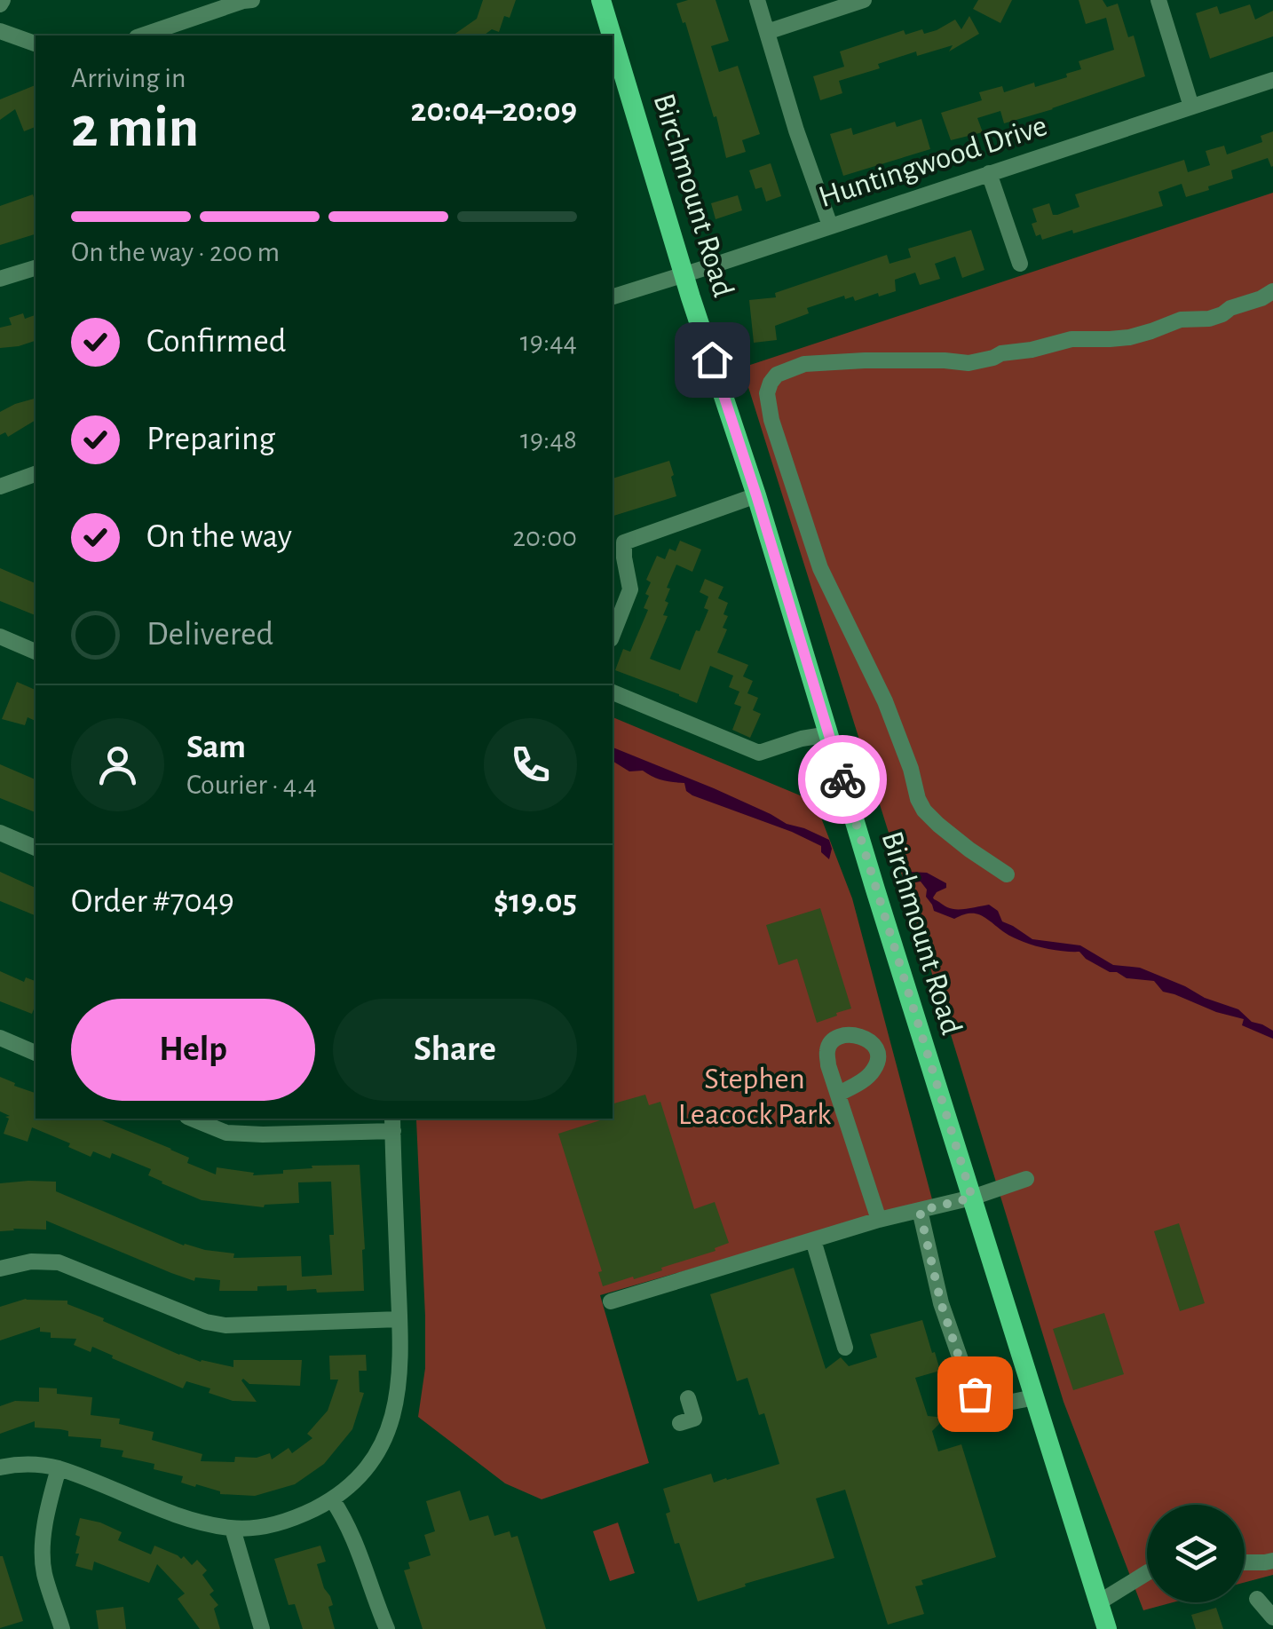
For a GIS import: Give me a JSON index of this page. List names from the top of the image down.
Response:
{
  "streets": {
    "main road": ["Birchmount Road"],
    "street": ["Huntingwood Drive"]
  },
  "crossings": [
    ["Huntingwood Drive", "Birchmount Road"]
  ],
  "parks": ["Stephen Leacock Park"],
  "page": {
    "heading": ["2 min", "Arriving in", "20:04–20:09"],
    "panel": [
      "Sam",
      "Courier · 4.4",
      "Order #7049",
      "$19.05"
    ],
    "bar": "On the way · 200 m",
    "list": [
      ["Confirmed", "19:44"],
      ["Preparing", "19:48"],
      ["On the way", "20:00"],
      "Delivered"
    ],
    "buttons": ["Help", "Share"]
  }
}
